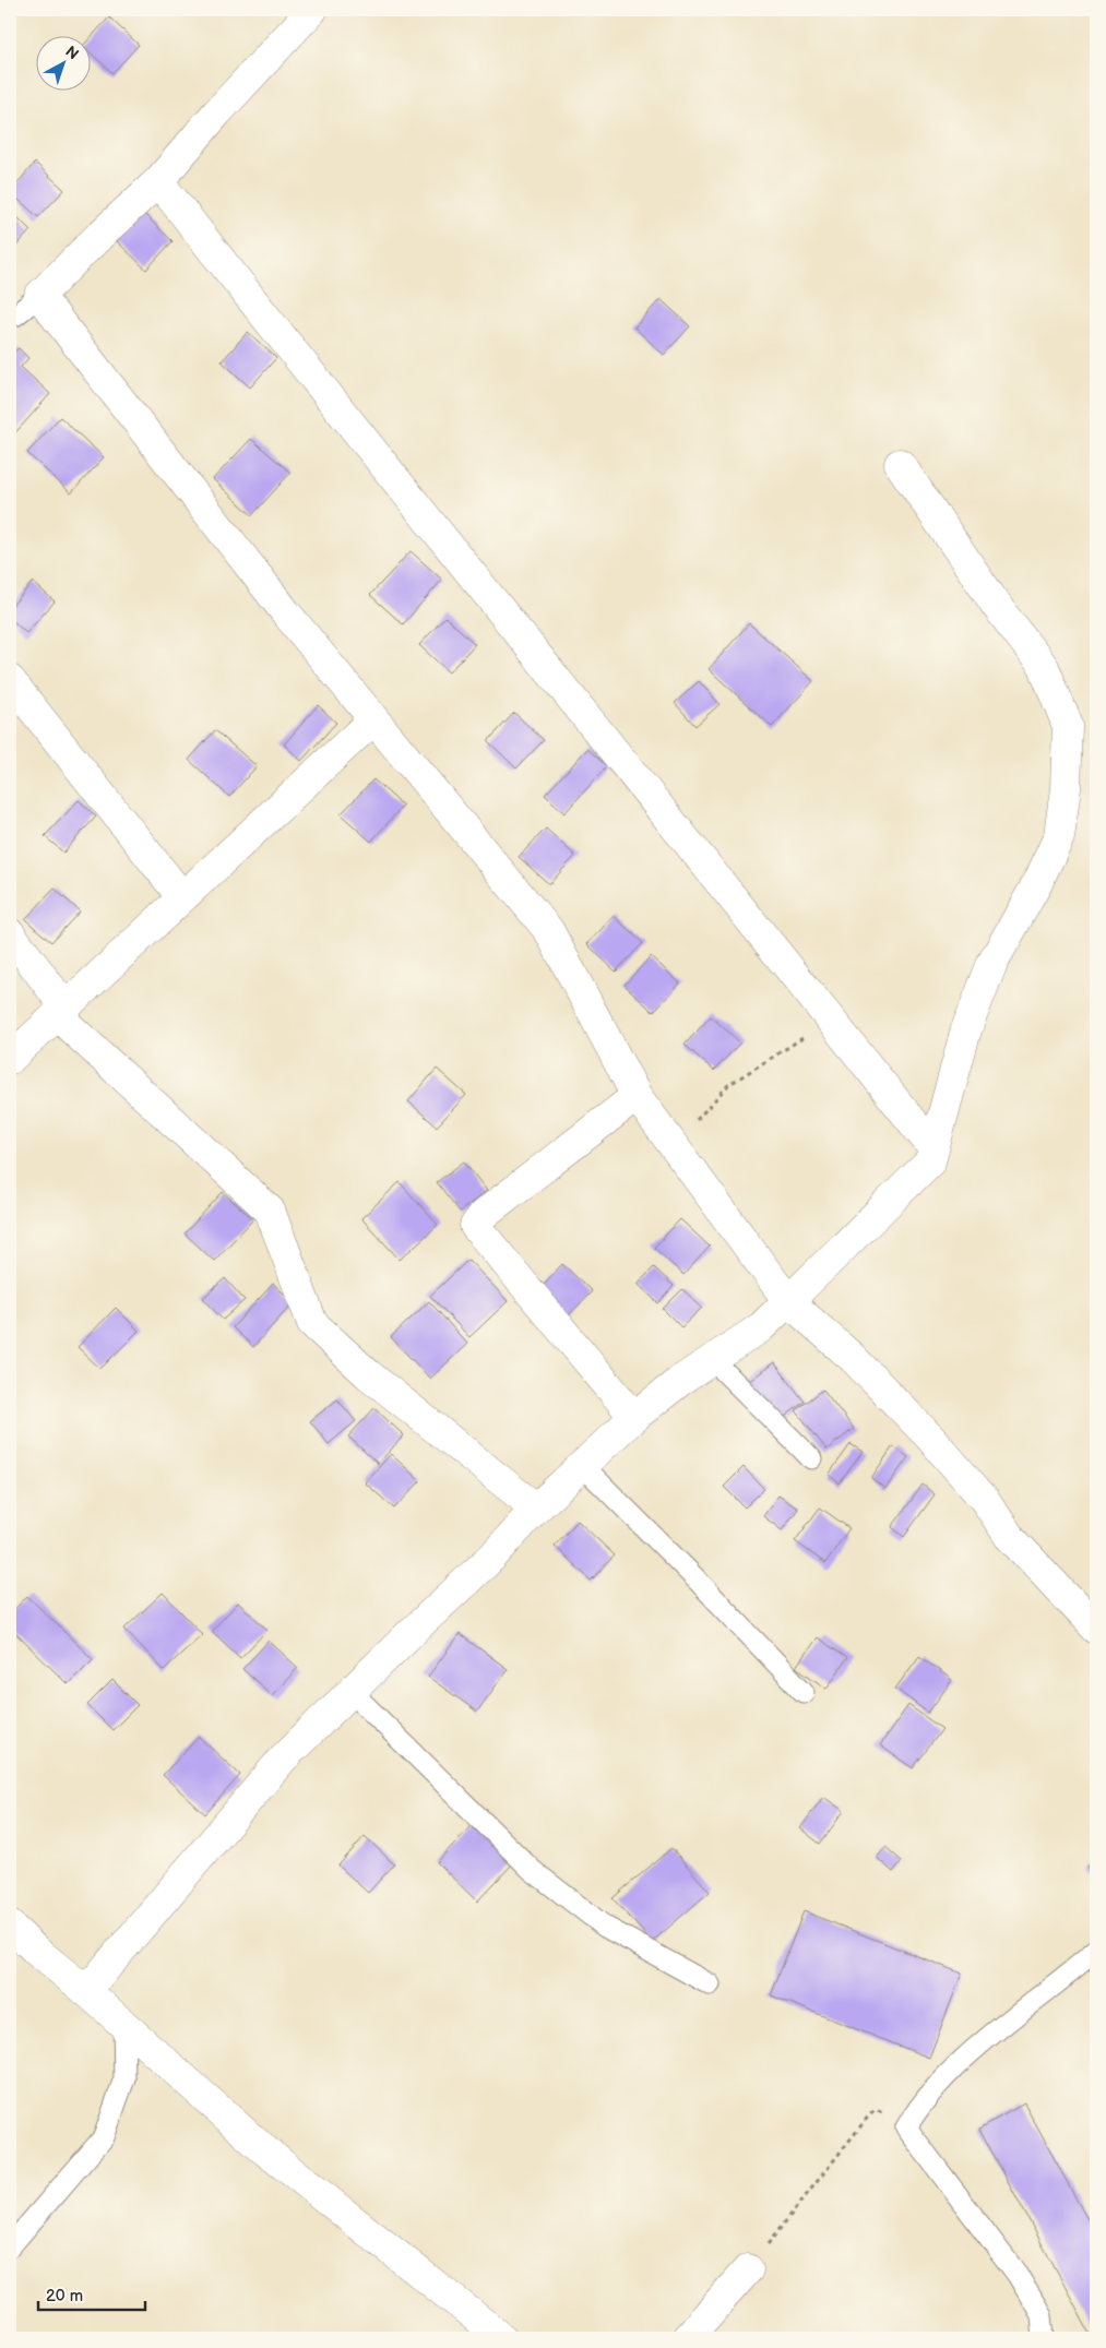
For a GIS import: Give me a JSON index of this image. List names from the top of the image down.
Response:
{
  "scale_bar": "20 m",
  "north": "top right"
}
